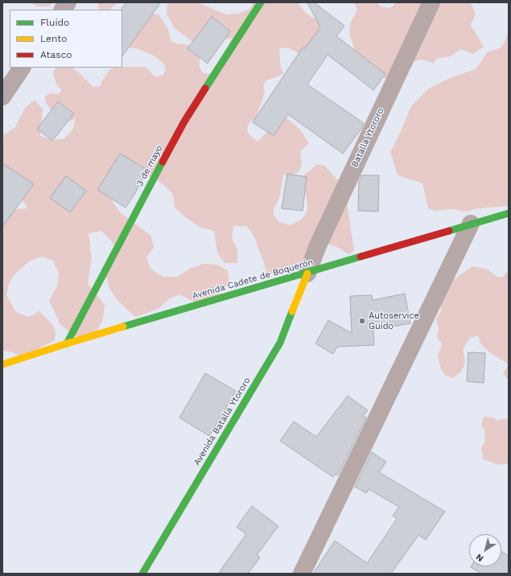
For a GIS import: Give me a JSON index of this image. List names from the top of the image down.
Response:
{
  "streets": {
    "street": [
      "Batalla Ytororo",
      "3 de mayo",
      "Avenida Cadete de Boquerón",
      "Avenida Batalla Ytororo"
    ]
  },
  "crossings": [
    ["Batalla Ytororo", "Avenida Cadete de Boquerón"],
    ["Batalla Ytororo", "Avenida Batalla Ytororo"],
    ["3 de mayo", "Avenida Cadete de Boquerón"],
    ["Avenida Cadete de Boquerón", "Avenida Batalla Ytororo"]
  ],
  "places": ["Autoservice Guido"],
  "legend": ["Fluido", "Lento", "Atasco"],
  "north": "bottom left"
}
